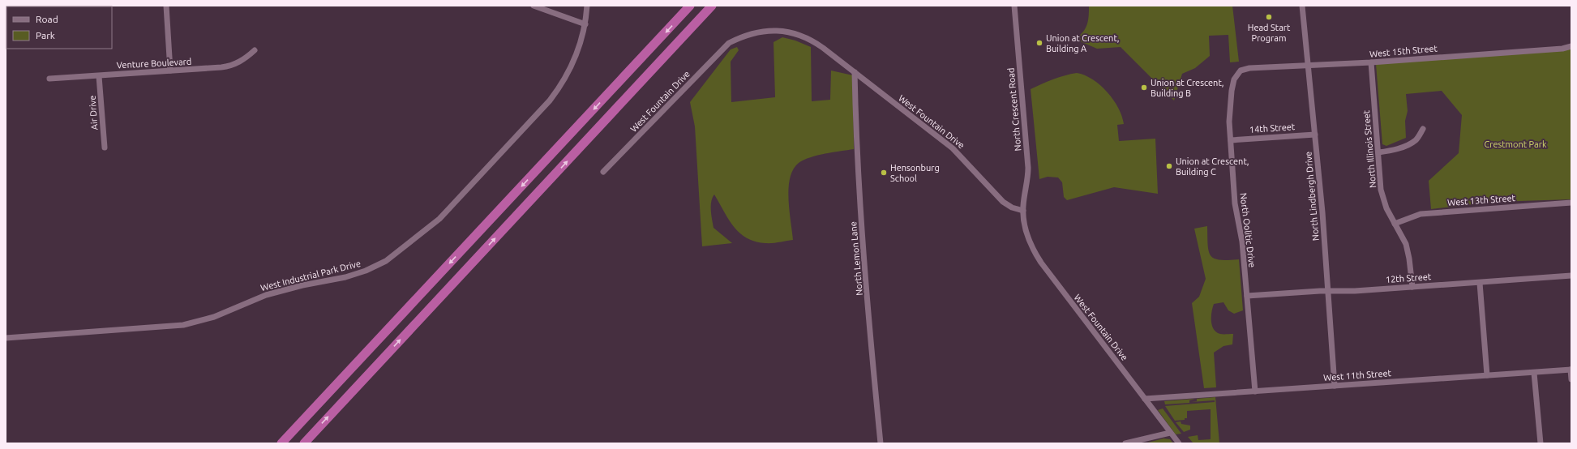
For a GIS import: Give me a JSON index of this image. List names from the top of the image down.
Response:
{
  "streets": {
    "street": [
      "West 15th Street",
      "Venture Boulevard",
      "West Fountain Drive",
      "North Crescent Road",
      "Air Drive",
      "14th Street",
      "North Illinois Street",
      "North Lindbergh Drive",
      "West 13th Street",
      "North Oolitic Drive",
      "North Lemon Lane",
      "West Industrial Park Drive",
      "12th Street",
      "West 11th Street"
    ]
  },
  "crossings": [
    ["West 15th Street", "North Illinois Street"],
    ["West 15th Street", "North Lindbergh Drive"],
    ["West 15th Street", "North Oolitic Drive"],
    ["Venture Boulevard", "Air Drive"],
    ["West Fountain Drive", "North Crescent Road"],
    ["West Fountain Drive", "North Lemon Lane"],
    ["West Fountain Drive", "West 11th Street"],
    ["14th Street", "North Lindbergh Drive"],
    ["14th Street", "North Oolitic Drive"],
    ["North Illinois Street", "West 13th Street"],
    ["North Illinois Street", "12th Street"],
    ["North Lindbergh Drive", "12th Street"],
    ["North Lindbergh Drive", "West 11th Street"],
    ["North Oolitic Drive", "12th Street"],
    ["North Oolitic Drive", "West 11th Street"]
  ],
  "parks": ["Crestmont Park"],
  "places": [
    "Head Start Program",
    "Union at Crescent, Building A",
    "Union at Crescent, Building B",
    "Union at Crescent, Building C",
    "Hensonburg School"
  ],
  "legend": ["Road", "Park"]
}
